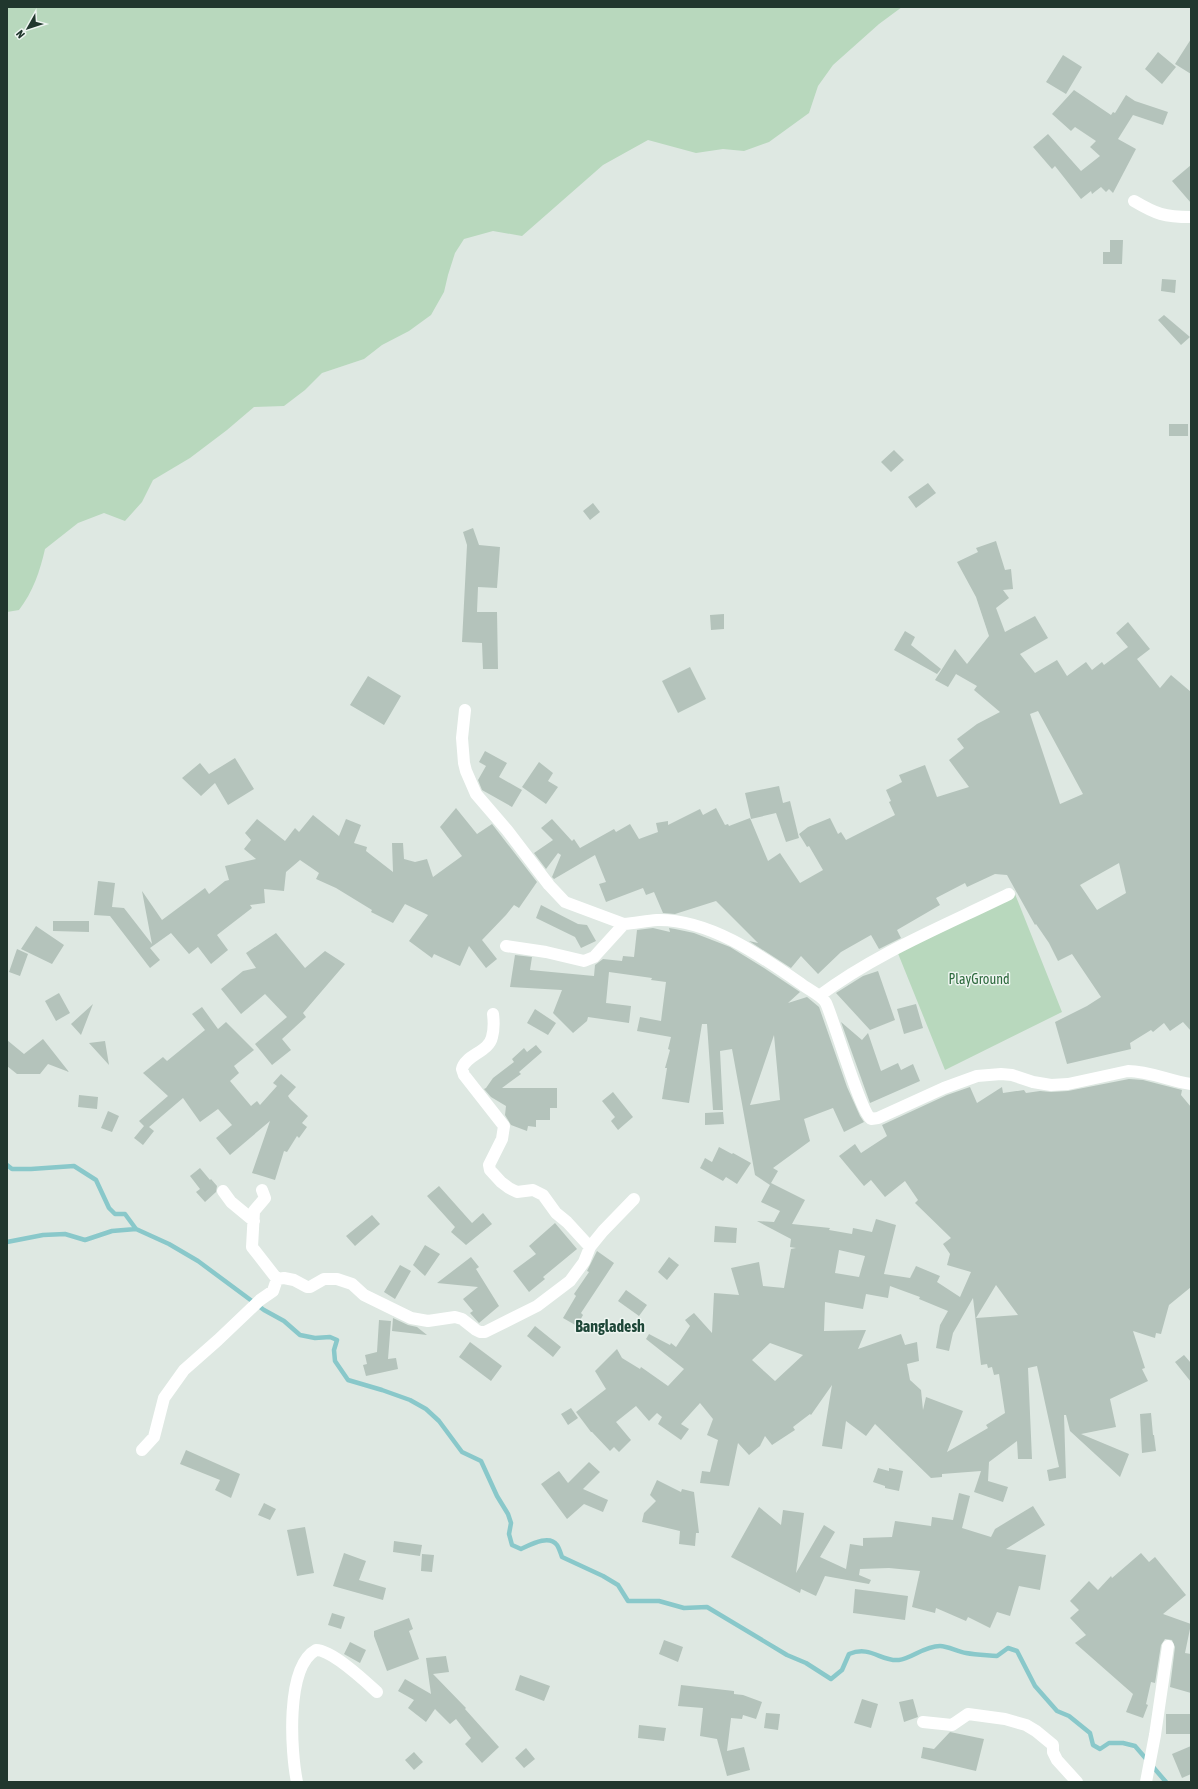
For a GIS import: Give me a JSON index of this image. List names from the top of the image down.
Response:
{
  "districts": ["Bangladesh"],
  "parks": ["PlayGround"],
  "north": "bottom left"
}
